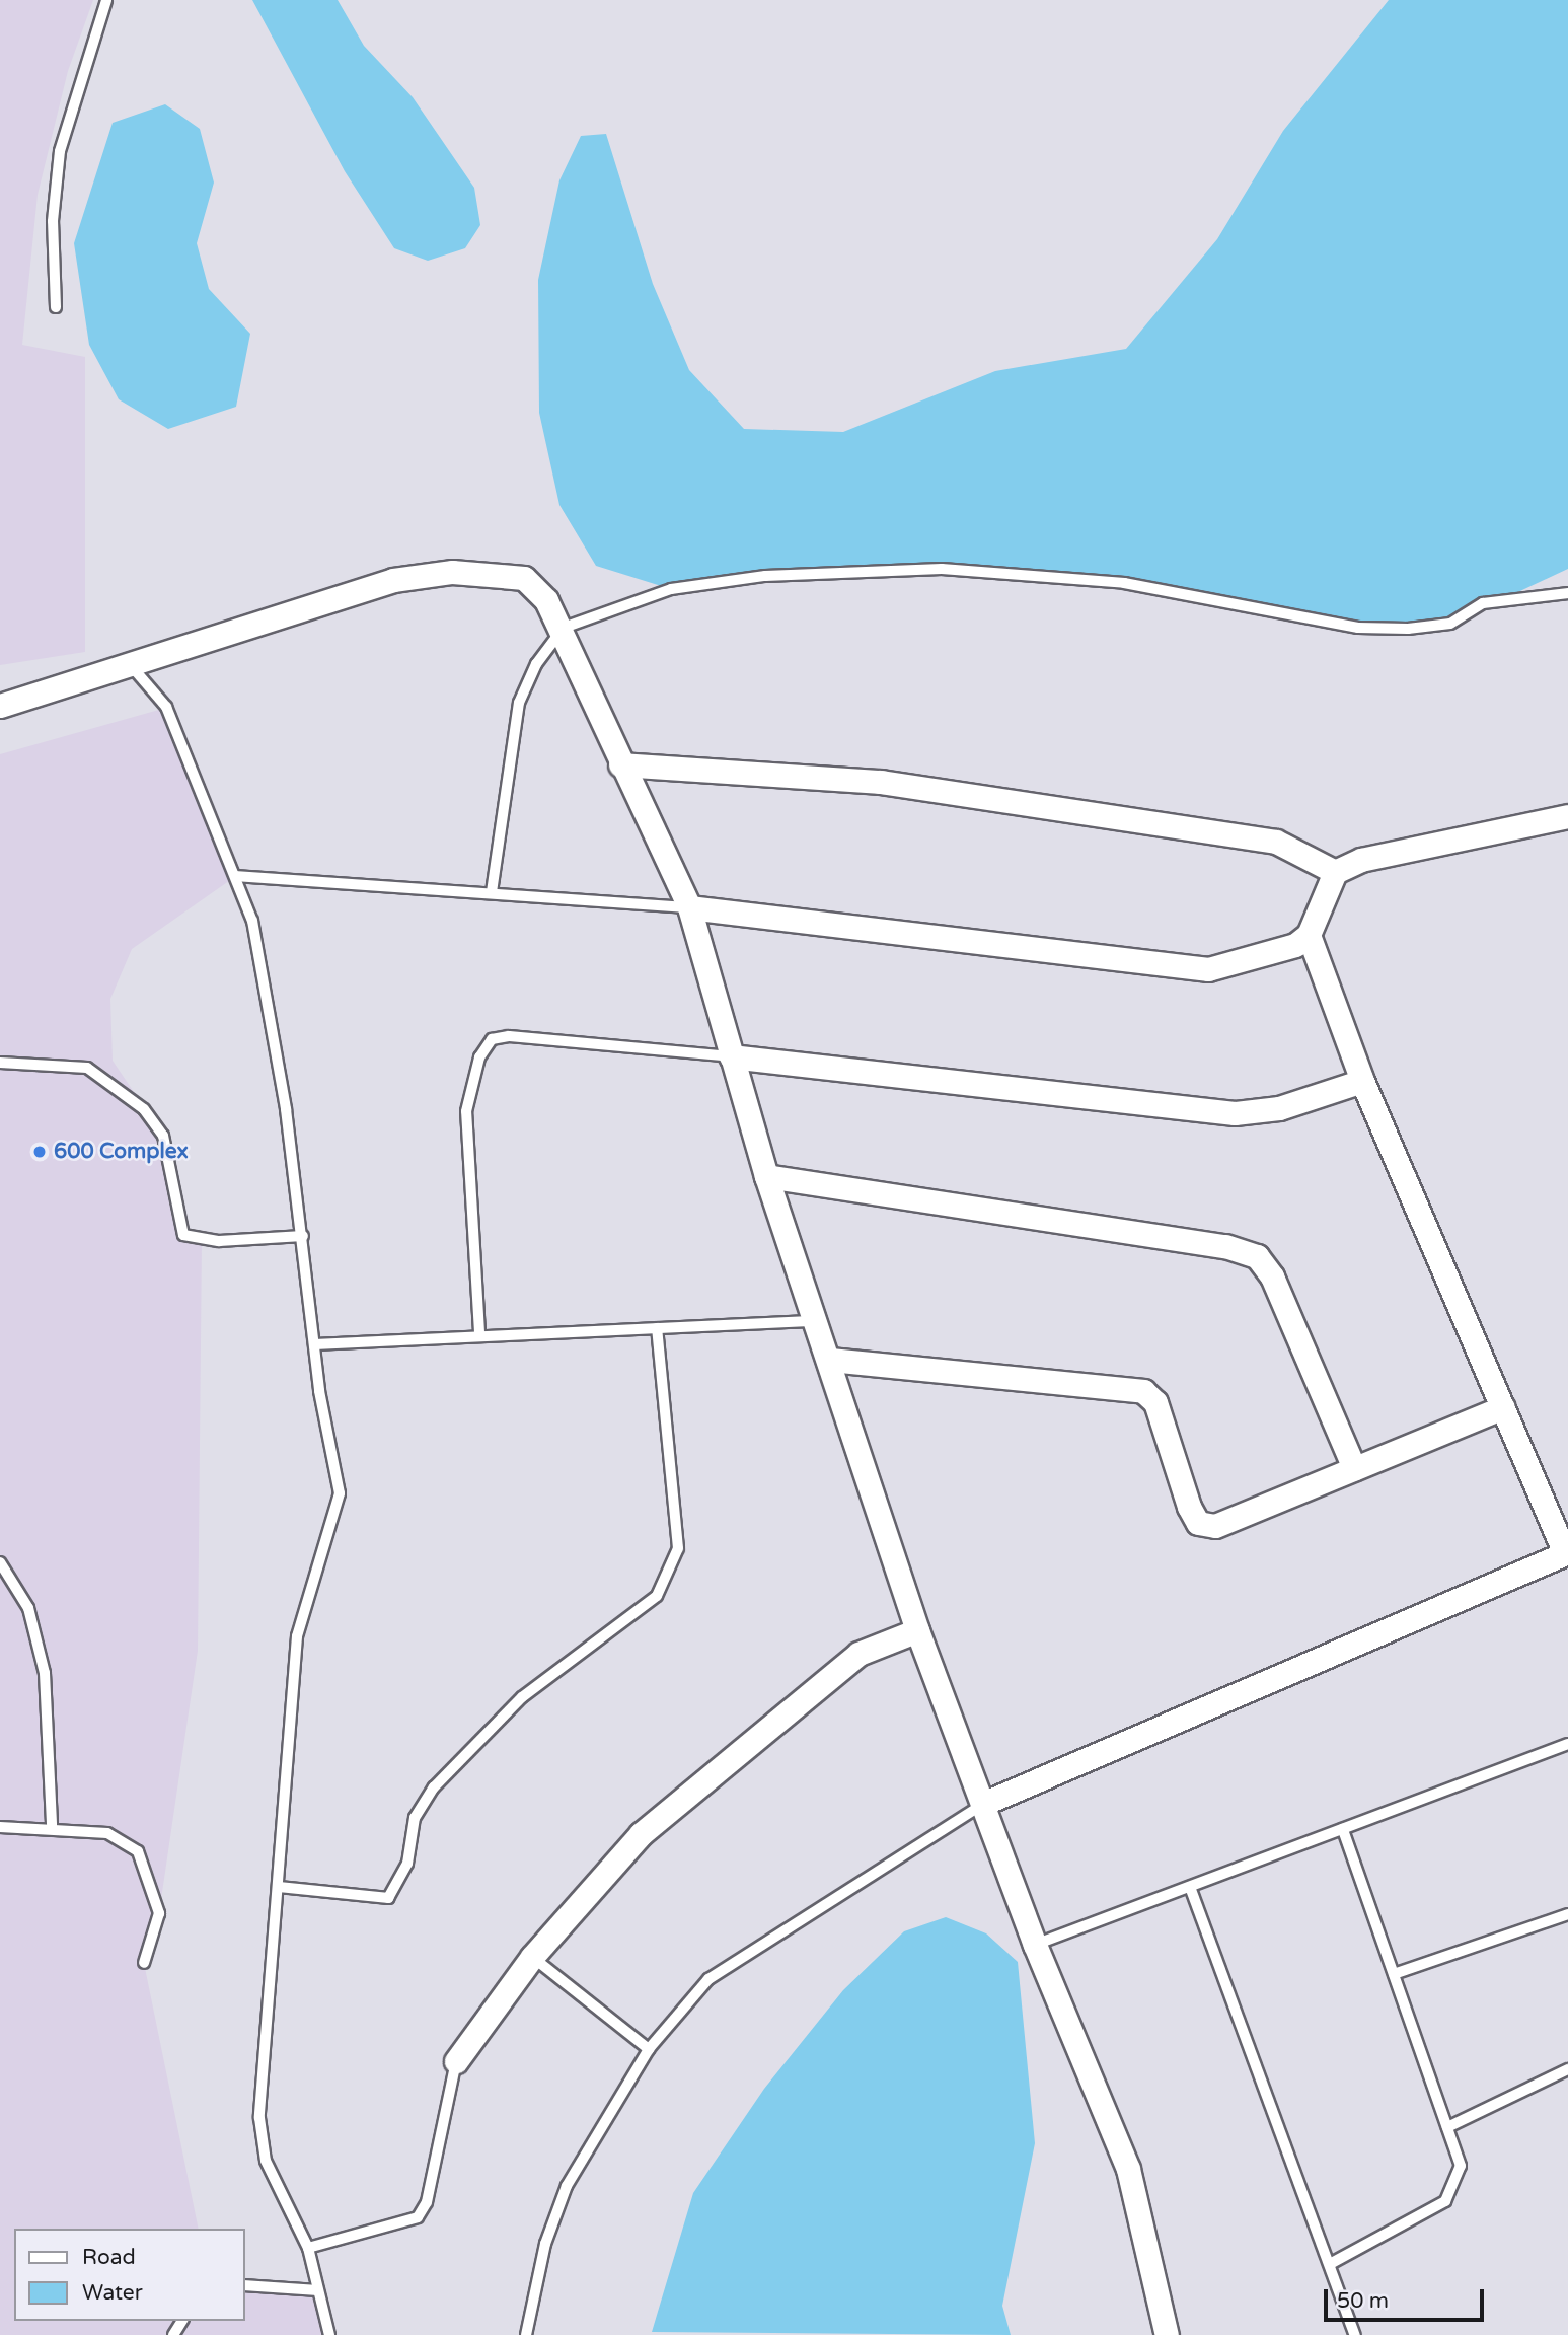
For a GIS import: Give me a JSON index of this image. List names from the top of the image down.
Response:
{
  "places": ["600 Complex"],
  "legend": ["Road", "Water"],
  "scale_bar": "50 m"
}
